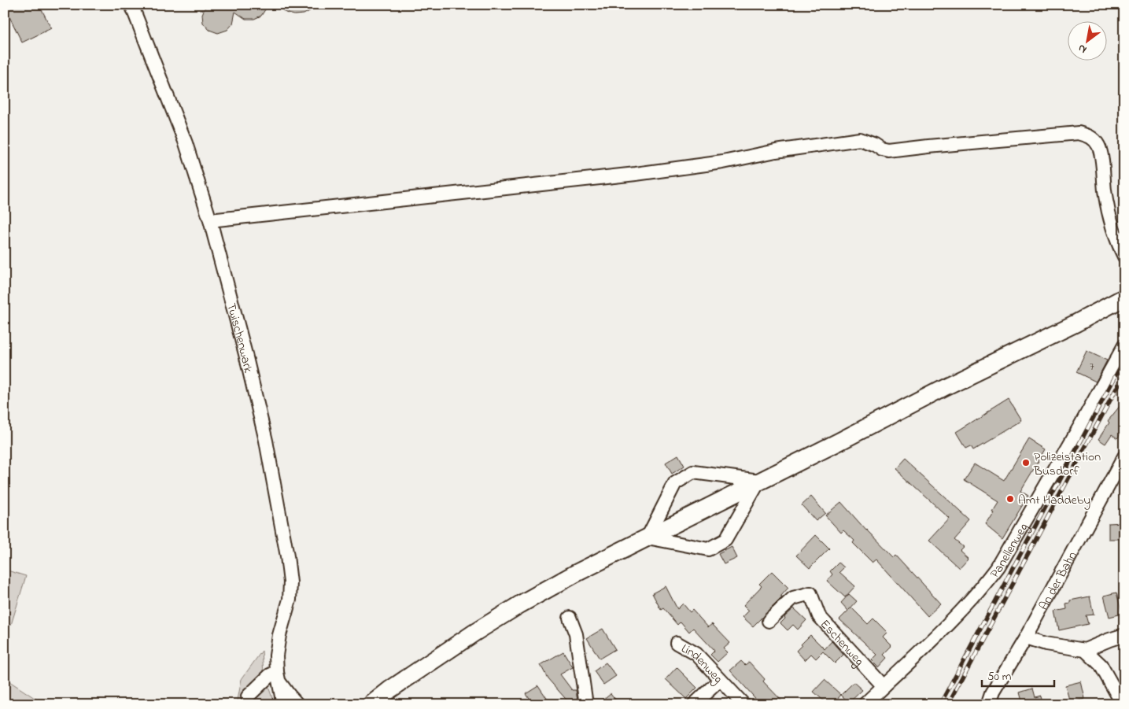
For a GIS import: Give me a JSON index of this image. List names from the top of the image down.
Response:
{
  "streets": {
    "street": [
      "Twischenwark",
      "Panellenweg",
      "An der Bahn",
      "Eschenweg",
      "Lindenweg"
    ]
  },
  "crossings": [
    ["Panellenweg", "Eschenweg"]
  ],
  "places": ["Polizeistation Busdorf", "Amt Haddeby"],
  "house_numbers": ["7"],
  "scale_bar": "50 m",
  "north": "bottom left"
}
